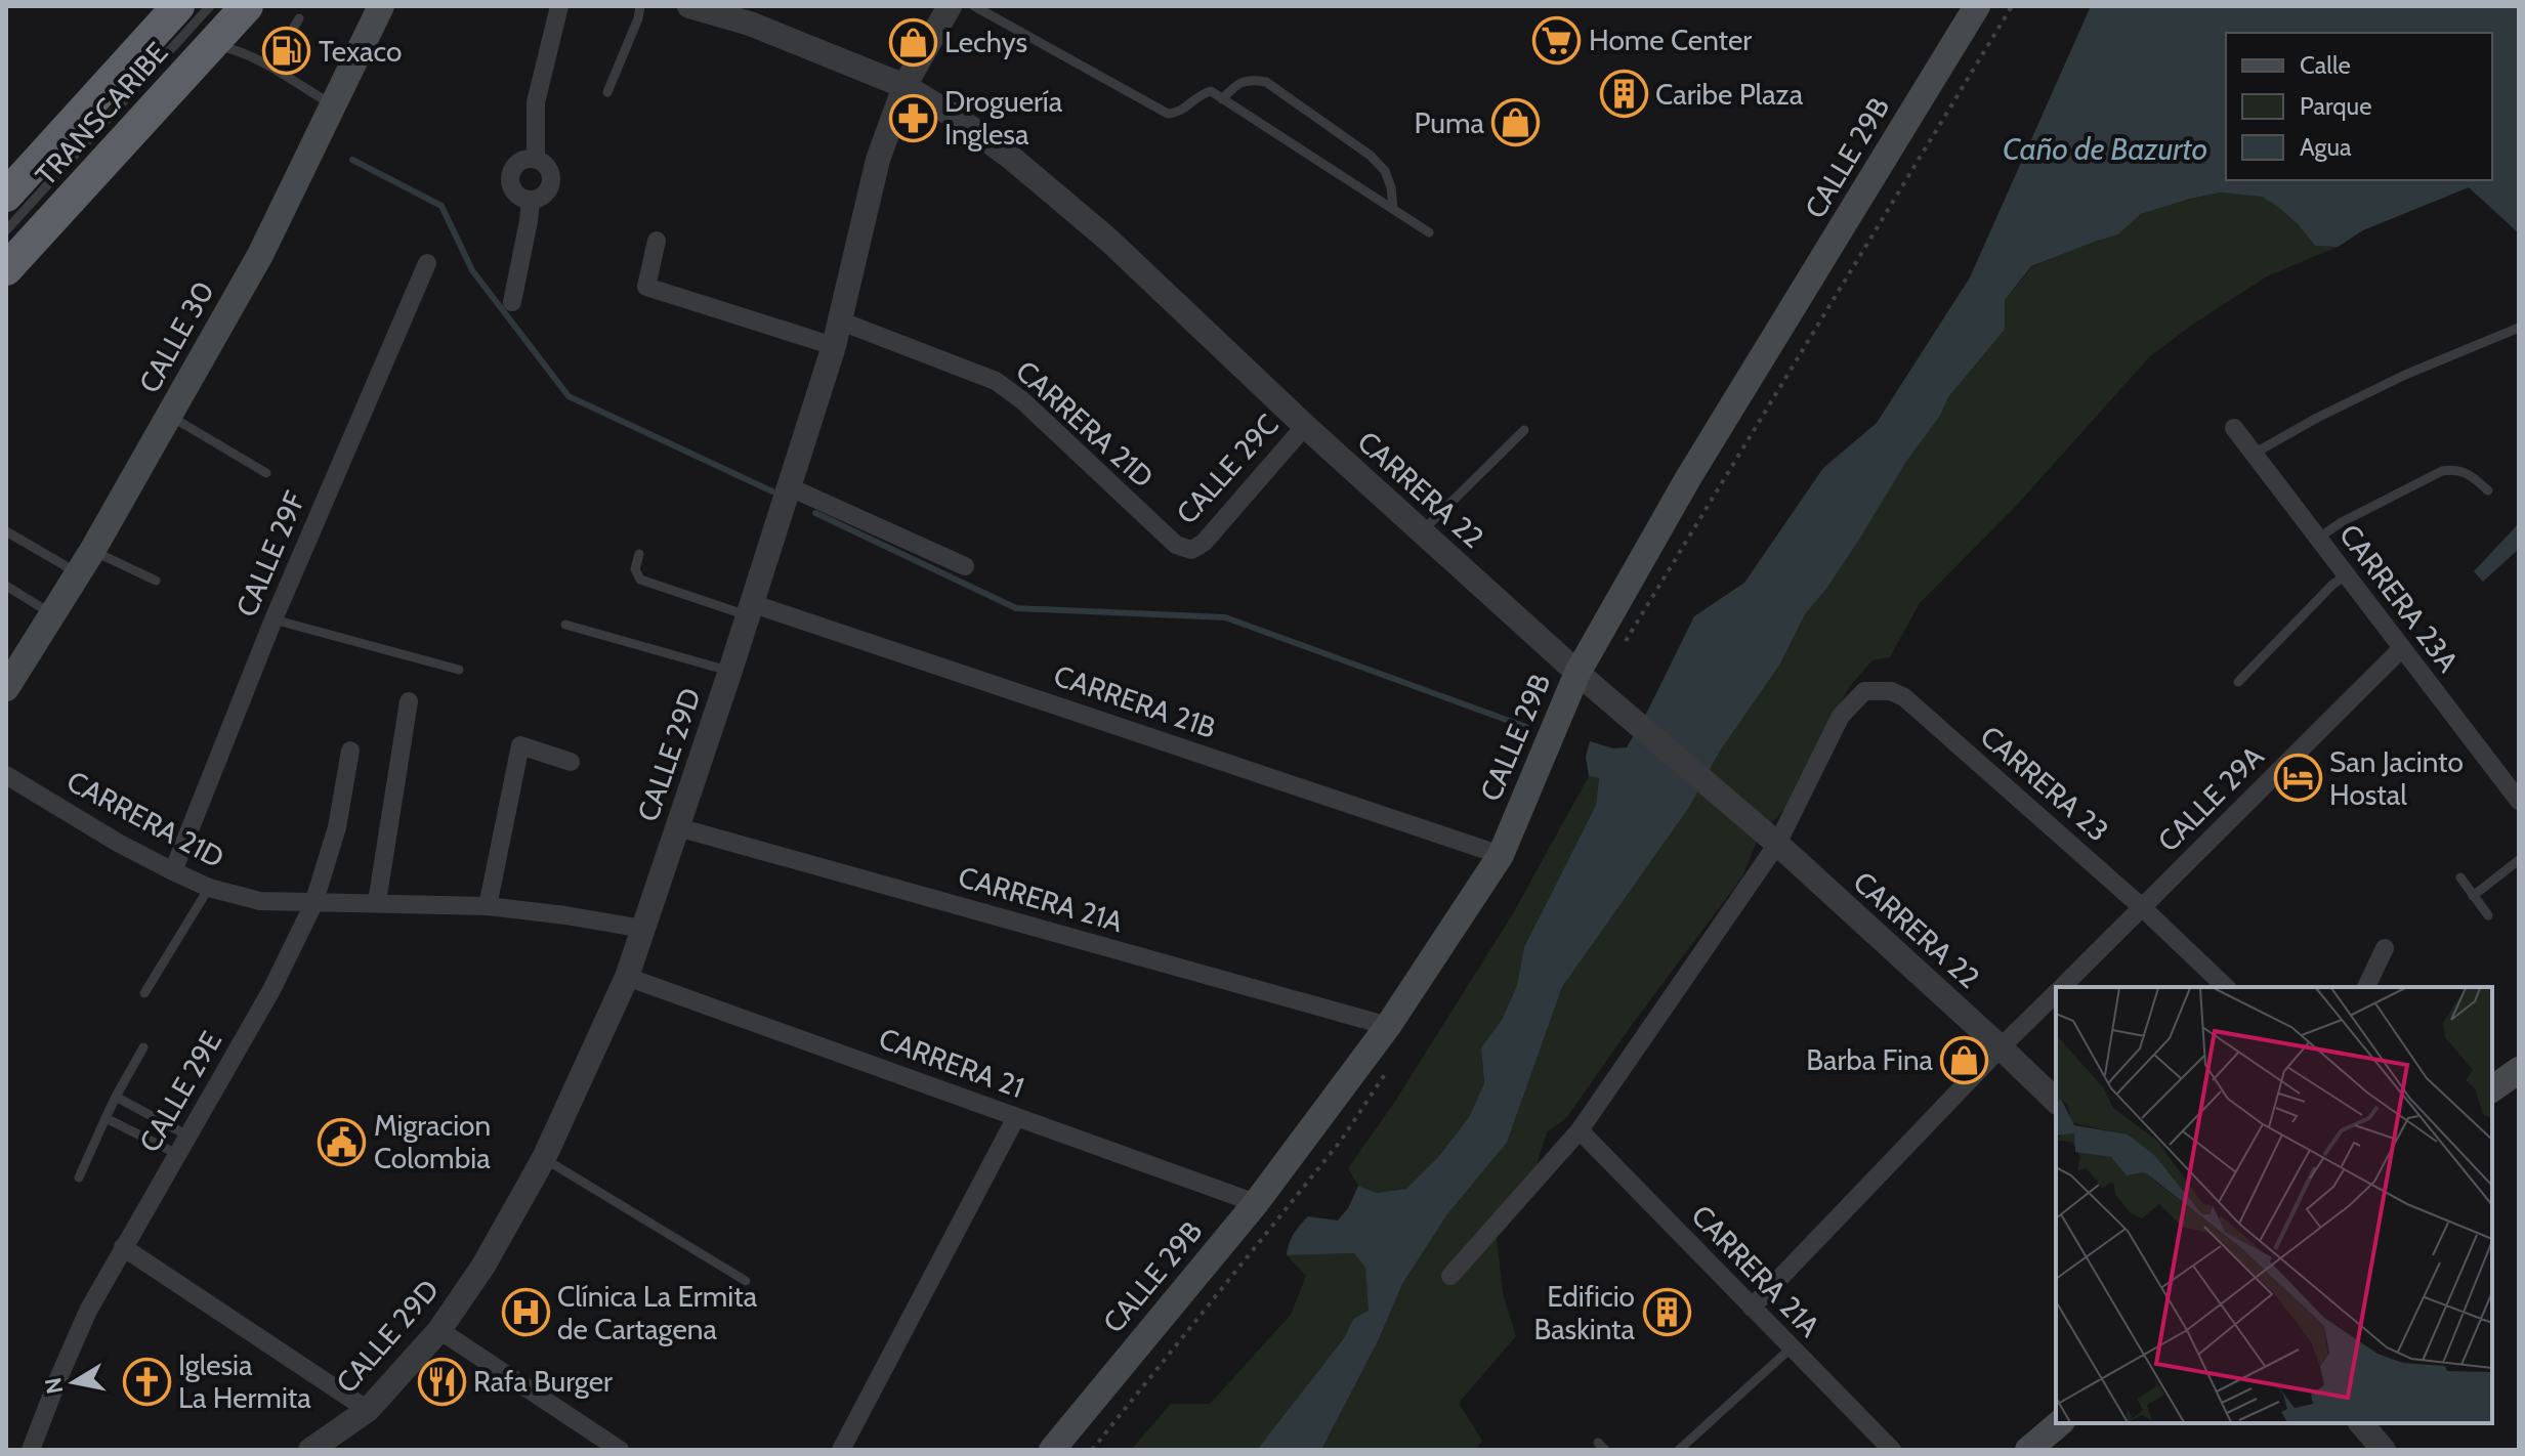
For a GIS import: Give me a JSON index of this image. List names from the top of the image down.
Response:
{
  "streets": {
    "main road": ["CALLE 29B", "CALLE 30"],
    "street": [
      "CARRERA 21D",
      "CALLE 29C",
      "CARRERA 22",
      "CALLE 29F",
      "CARRERA 23A",
      "CARRERA 21B",
      "CALLE 29D",
      "CARRERA 23",
      "CALLE 29A",
      "CARRERA 21A",
      "CARRERA 21",
      "CALLE 29E"
    ],
    "lane": ["TRANSCARIBE"]
  },
  "crossings": [
    ["CALLE 29B", "CARRERA 22"],
    ["CALLE 29B", "CARRERA 21B"],
    ["CALLE 29B", "CARRERA 21A"],
    ["CALLE 29B", "CARRERA 21"],
    ["CARRERA 21D", "CALLE 29C"],
    ["CARRERA 21D", "CALLE 29F"],
    ["CARRERA 21D", "CALLE 29D"],
    ["CARRERA 21D", "CALLE 29E"],
    ["CALLE 29C", "CARRERA 22"],
    ["CARRERA 22", "CALLE 29D"],
    ["CARRERA 22", "CARRERA 23"],
    ["CARRERA 22", "CALLE 29A"],
    ["CARRERA 23A", "CALLE 29A"],
    ["CARRERA 21B", "CALLE 29D"],
    ["CALLE 29D", "CARRERA 21A"],
    ["CALLE 29D", "CARRERA 21"],
    ["CARRERA 23", "CALLE 29A"],
    ["CALLE 29A", "CARRERA 21A"]
  ],
  "water": ["Caño de Bazurto"],
  "places": {
    "supermarket": ["Home Center"],
    "shop": ["Lechys", "Puma", "Barba Fina"],
    "fuel station": ["Texaco"],
    "building": ["Caribe Plaza", "Edificio Baskinta"],
    "pharmacy": ["Droguería Inglesa"],
    "hotel": ["San Jacinto Hostal"],
    "public building": ["Migracion Colombia"],
    "hospital": ["Clínica La Ermita de Cartagena"],
    "church": ["Iglesia La Hermita"],
    "restaurant": ["Rafa Burger"]
  },
  "legend": ["Calle", "Parque", "Agua"],
  "north": "left"
}
